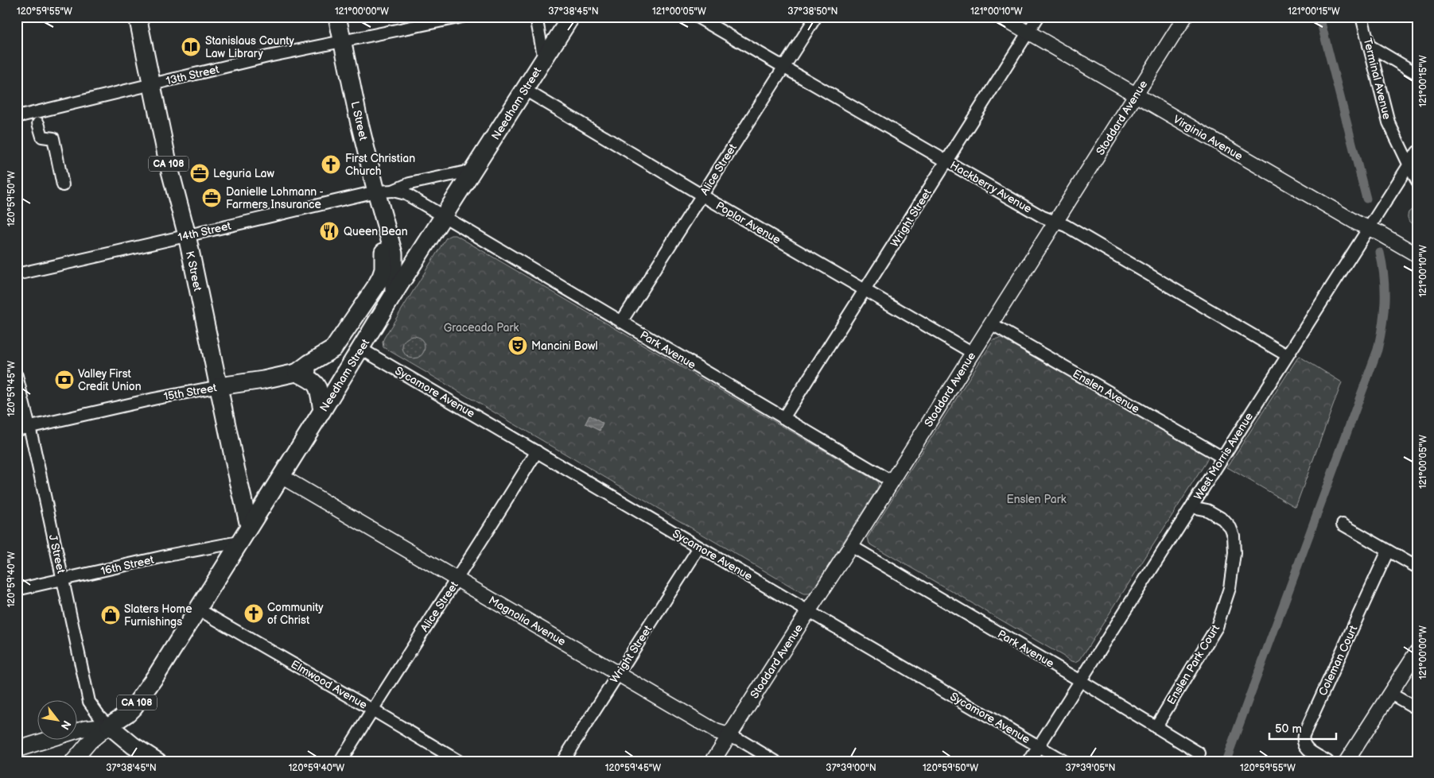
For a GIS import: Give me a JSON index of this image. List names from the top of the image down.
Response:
{
  "streets": {
    "main road": [
      "Needham Street",
      "L Street",
      "CA 108",
      "K Street",
      "15th Street"
    ],
    "street": [
      "13th Street",
      "Terminal Avenue",
      "Stoddard Avenue",
      "Virginia Avenue",
      "Alice Street",
      "Hackberry Avenue",
      "Wright Street",
      "Poplar Avenue",
      "14th Street",
      "Park Avenue",
      "Enslen Avenue",
      "Sycamore Avenue",
      "West Morris Avenue",
      "J Street",
      "16th Street",
      "Magnolia Avenue",
      "Coleman Court",
      "Enslen Park Court",
      "Elmwood Avenue"
    ]
  },
  "crossings": [
    ["13th Street", "L Street"],
    ["13th Street", "K Street"],
    ["Terminal Avenue", "West Morris Avenue"],
    ["Needham Street", "L Street"],
    ["Needham Street", "Poplar Avenue"],
    ["Needham Street", "14th Street"],
    ["Needham Street", "K Street"],
    ["Needham Street", "Park Avenue"],
    ["Needham Street", "15th Street"],
    ["Needham Street", "Sycamore Avenue"],
    ["Needham Street", "J Street"],
    ["Needham Street", "16th Street"],
    ["Needham Street", "Magnolia Avenue"],
    ["Needham Street", "Elmwood Avenue"],
    ["Stoddard Avenue", "Virginia Avenue"],
    ["Stoddard Avenue", "Hackberry Avenue"],
    ["Stoddard Avenue", "Poplar Avenue"],
    ["Stoddard Avenue", "Park Avenue"],
    ["Stoddard Avenue", "Enslen Avenue"],
    ["Stoddard Avenue", "Sycamore Avenue"],
    ["Stoddard Avenue", "Magnolia Avenue"],
    ["L Street", "14th Street"],
    ["Virginia Avenue", "Wright Street"],
    ["Virginia Avenue", "West Morris Avenue"],
    ["Alice Street", "Hackberry Avenue"],
    ["Alice Street", "Poplar Avenue"],
    ["Alice Street", "Park Avenue"],
    ["Alice Street", "Sycamore Avenue"],
    ["Alice Street", "Magnolia Avenue"],
    ["Alice Street", "Elmwood Avenue"],
    ["Hackberry Avenue", "Wright Street"],
    ["Hackberry Avenue", "West Morris Avenue"],
    ["Wright Street", "Poplar Avenue"],
    ["Wright Street", "Park Avenue"],
    ["Wright Street", "Sycamore Avenue"],
    ["Wright Street", "Magnolia Avenue"],
    ["14th Street", "K Street"],
    ["14th Street", "Park Avenue"],
    ["K Street", "15th Street"],
    ["Park Avenue", "West Morris Avenue"],
    ["Park Avenue", "Enslen Park Court"],
    ["Enslen Avenue", "West Morris Avenue"],
    ["15th Street", "Sycamore Avenue"],
    ["15th Street", "J Street"],
    ["Sycamore Avenue", "West Morris Avenue"],
    ["West Morris Avenue", "Enslen Park Court"],
    ["J Street", "16th Street"]
  ],
  "parks": ["Graceada Park", "Enslen Park"],
  "places": {
    "library": ["Stanislaus County Law Library"],
    "church": ["First Christian Church", "Community of Christ"],
    "office": ["Leguria Law", "Danielle Lohmann - Farmers Insurance"],
    "restaurant": ["Queen Bean"],
    "theatre": ["Mancini Bowl"],
    "bank": ["Valley First Credit Union"],
    "shop": ["Slaters Home Furnishings"]
  },
  "scale_bar": "50 m",
  "north": "bottom right",
  "coordinates": [
    "120°59'55\"W",
    "121°00'00\"W",
    "37°38'45\"N",
    "121°00'05\"W",
    "37°38'50\"N",
    "121°00'10\"W",
    "121°00'15\"W",
    "120°59'50\"W",
    "120°59'45\"W",
    "120°59'40\"W",
    "37°39'00\"N",
    "37°39'05\"N"
  ]
}
